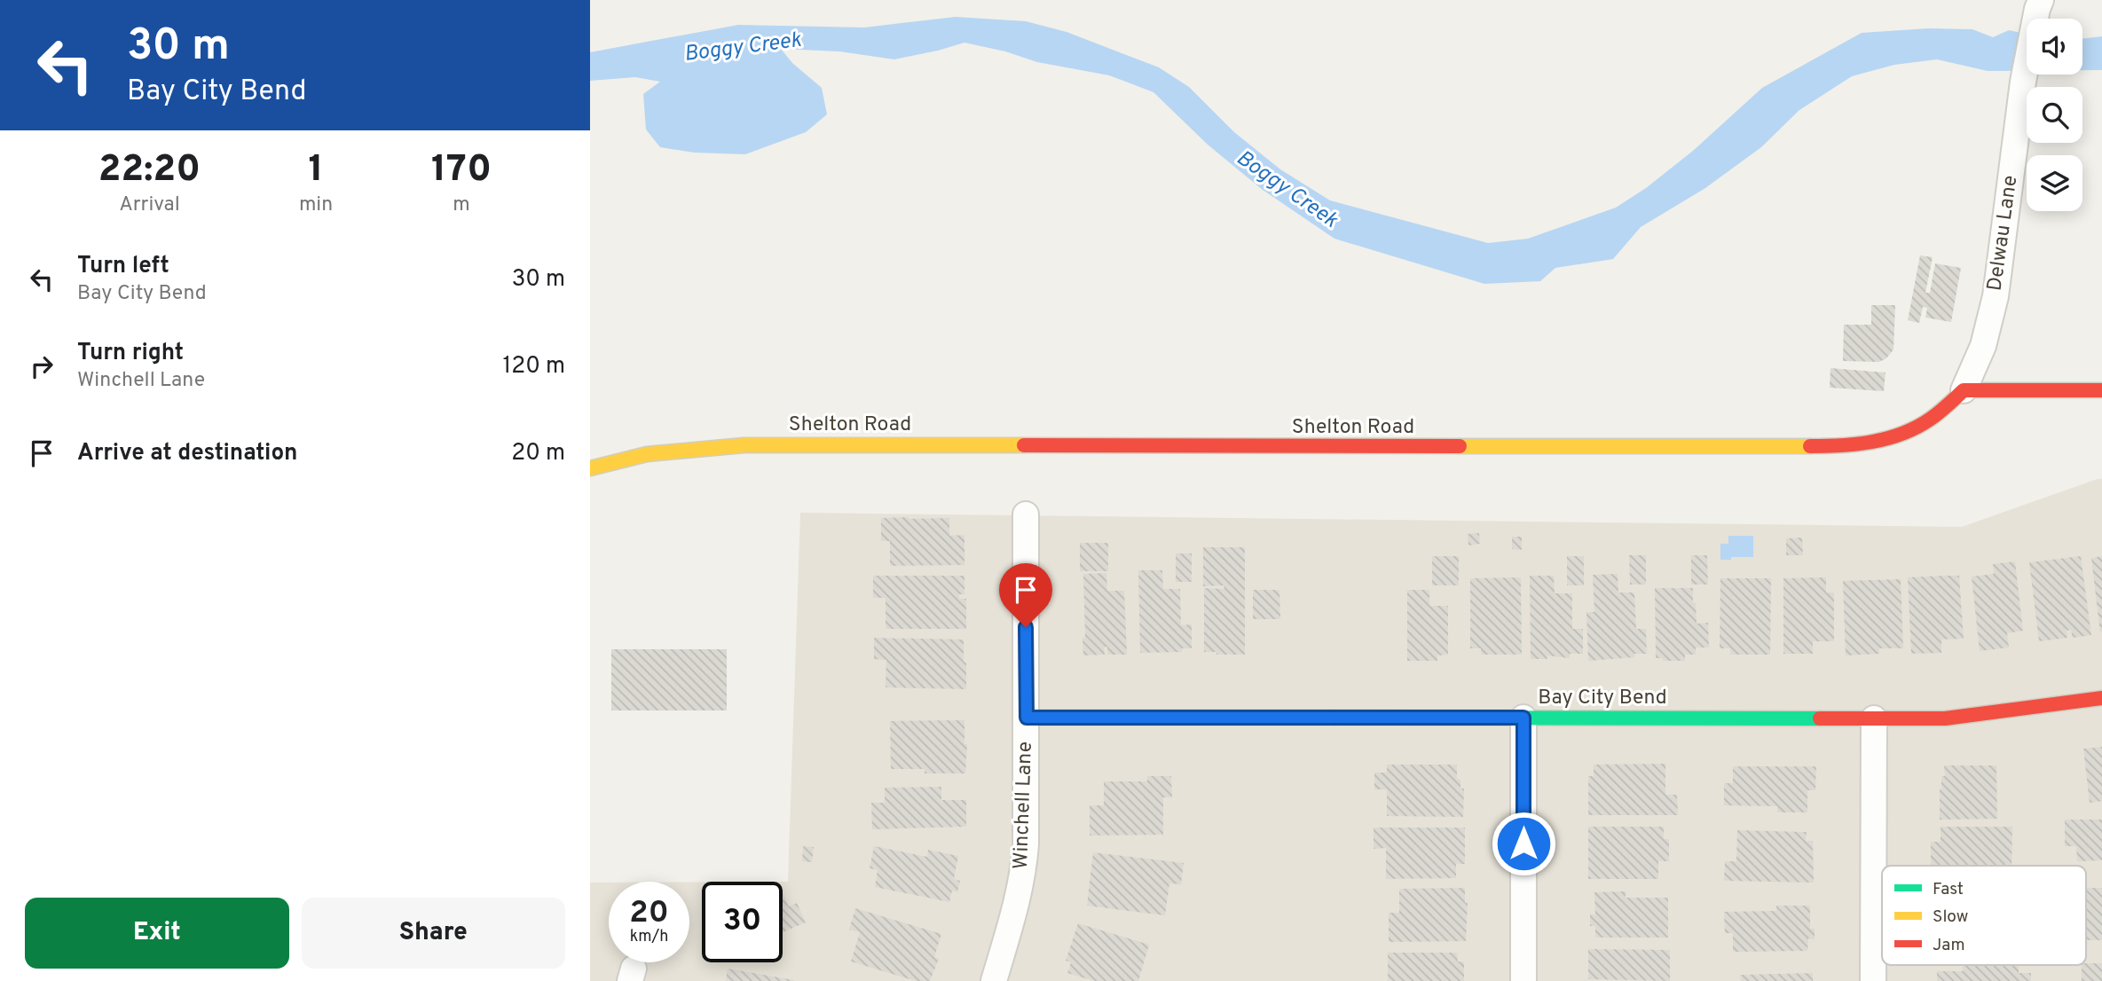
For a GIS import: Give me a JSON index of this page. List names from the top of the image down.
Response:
{
  "streets": {
    "street": [
      "Delwau Lane",
      "Shelton Road",
      "Bay City Bend",
      "Winchell Lane"
    ]
  },
  "crossings": [
    ["Delwau Lane", "Shelton Road"],
    ["Bay City Bend", "Winchell Lane"]
  ],
  "water": ["Boggy Creek"],
  "legend": ["Fast", "Slow", "Jam"],
  "page": {
    "turn": ["30 m", "Bay City Bend"],
    "eta": [
      "22:20",
      "Arrival",
      "1",
      "min",
      "170",
      "m"
    ],
    "list": [
      {
        "name": "Turn left",
        "note": "Bay City Bend",
        "value": "30 m"
      },
      {
        "name": "Turn right",
        "note": "Winchell Lane",
        "value": "120 m"
      },
      {
        "name": "Arrive at destination",
        "value": "20 m"
      }
    ],
    "speed": "20 km/h",
    "limit": "30",
    "buttons": ["Exit", "Share"]
  }
}
